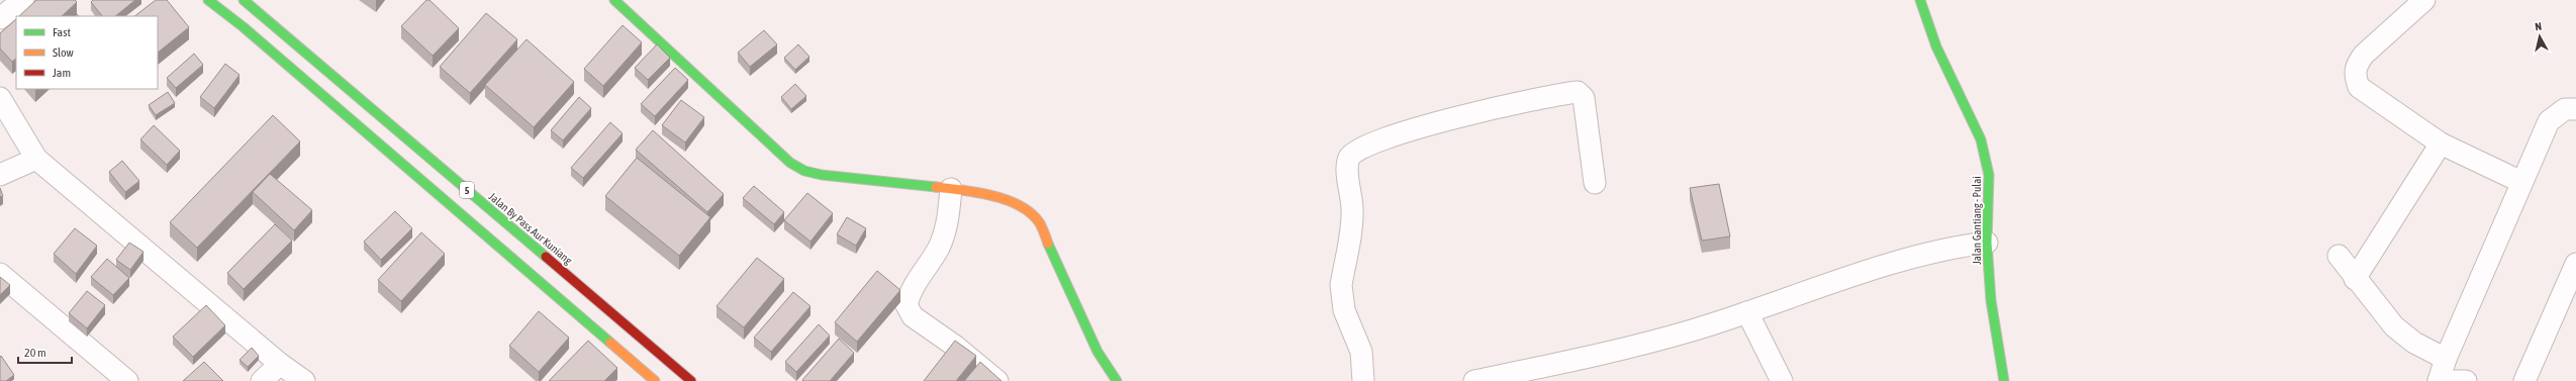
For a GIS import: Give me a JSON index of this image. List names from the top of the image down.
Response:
{
  "streets": {
    "main road": ["5", "Jalan Gantiang - Pulai", "Jalan By Pass Aur Kuniang"]
  },
  "legend": ["Fast", "Slow", "Jam"],
  "scale_bar": "20 m",
  "north": "top"
}
